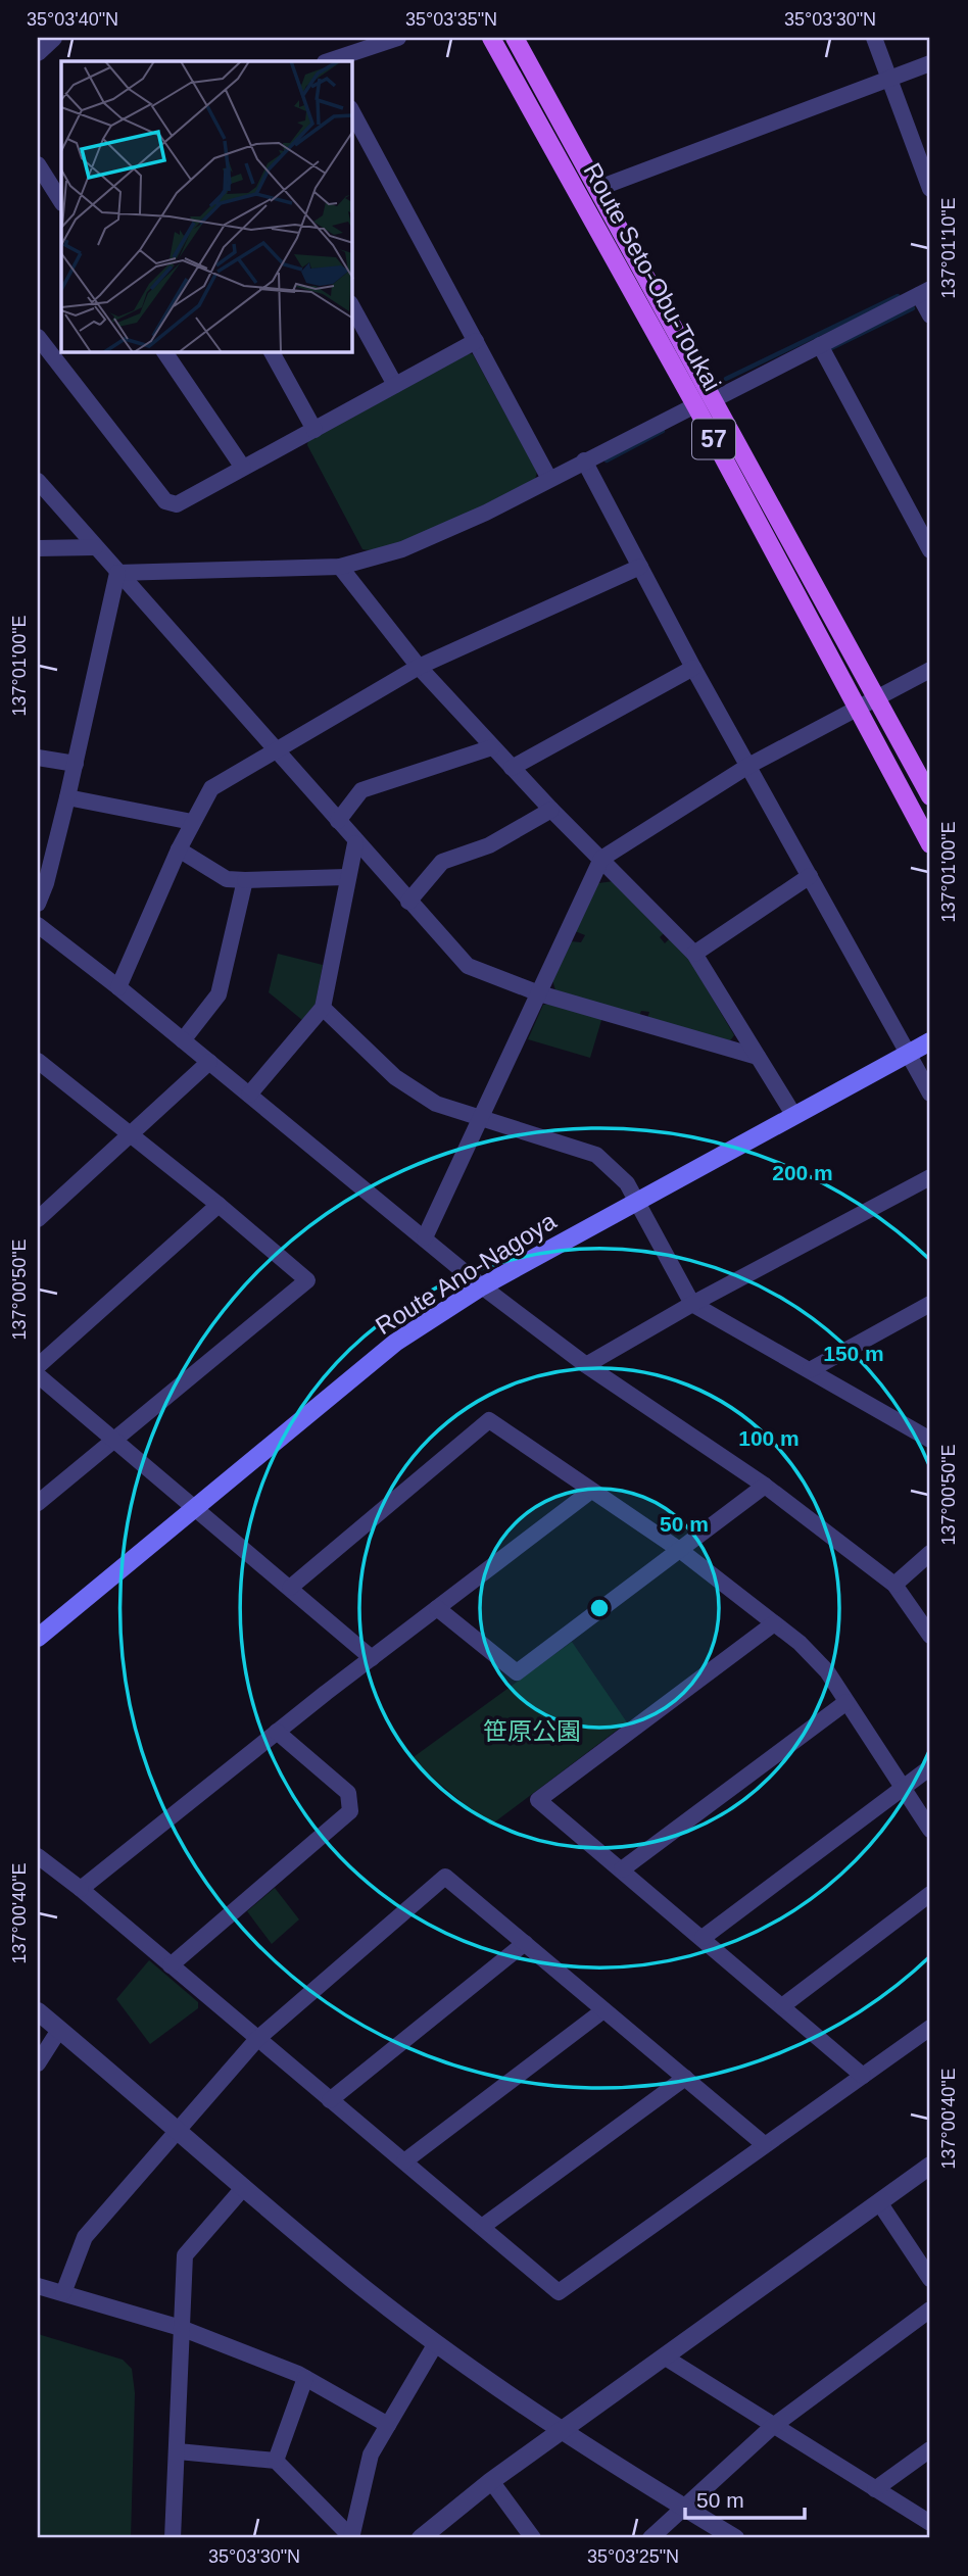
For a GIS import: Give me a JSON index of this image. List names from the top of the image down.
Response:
{
  "streets": {
    "main road": ["Route Seto-Obu-Toukai", "57", "Route Ano-Nagoya"]
  },
  "parks": ["笹原公園"],
  "scale_bar": "50 m",
  "coordinates": [
    "35°03'40\"N",
    "35°03'35\"N",
    "35°03'30\"N",
    "137°01'10\"E",
    "137°01'00\"E",
    "137°00'50\"E",
    "137°00'40\"E",
    "35°03'25\"N"
  ],
  "rings": [
    "200 m",
    "150 m",
    "100 m",
    "50 m"
  ]
}
